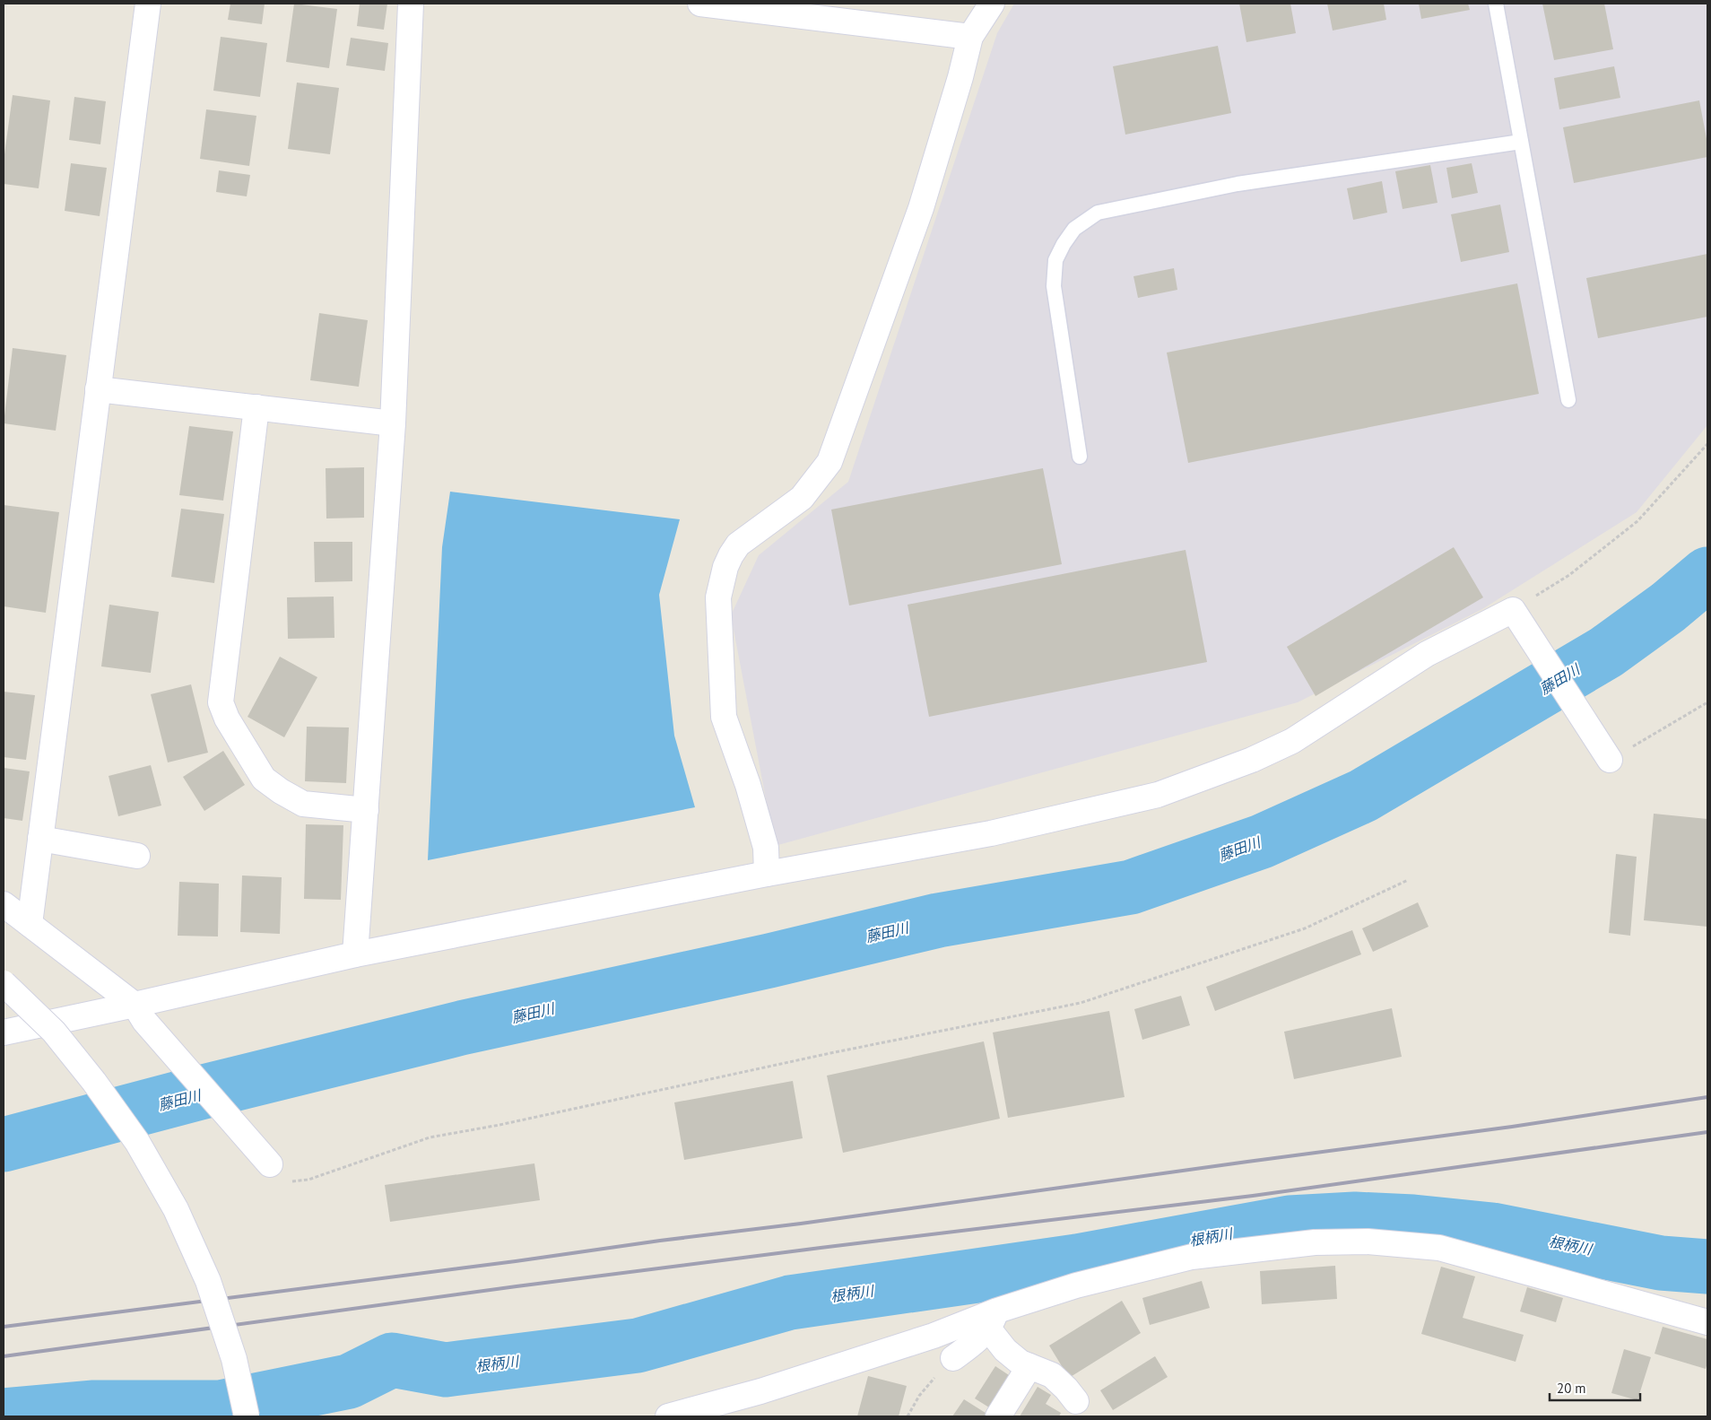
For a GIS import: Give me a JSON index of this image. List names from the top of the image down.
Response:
{
  "water": ["藤田川", "根柄川"],
  "scale_bar": "20 m"
}
